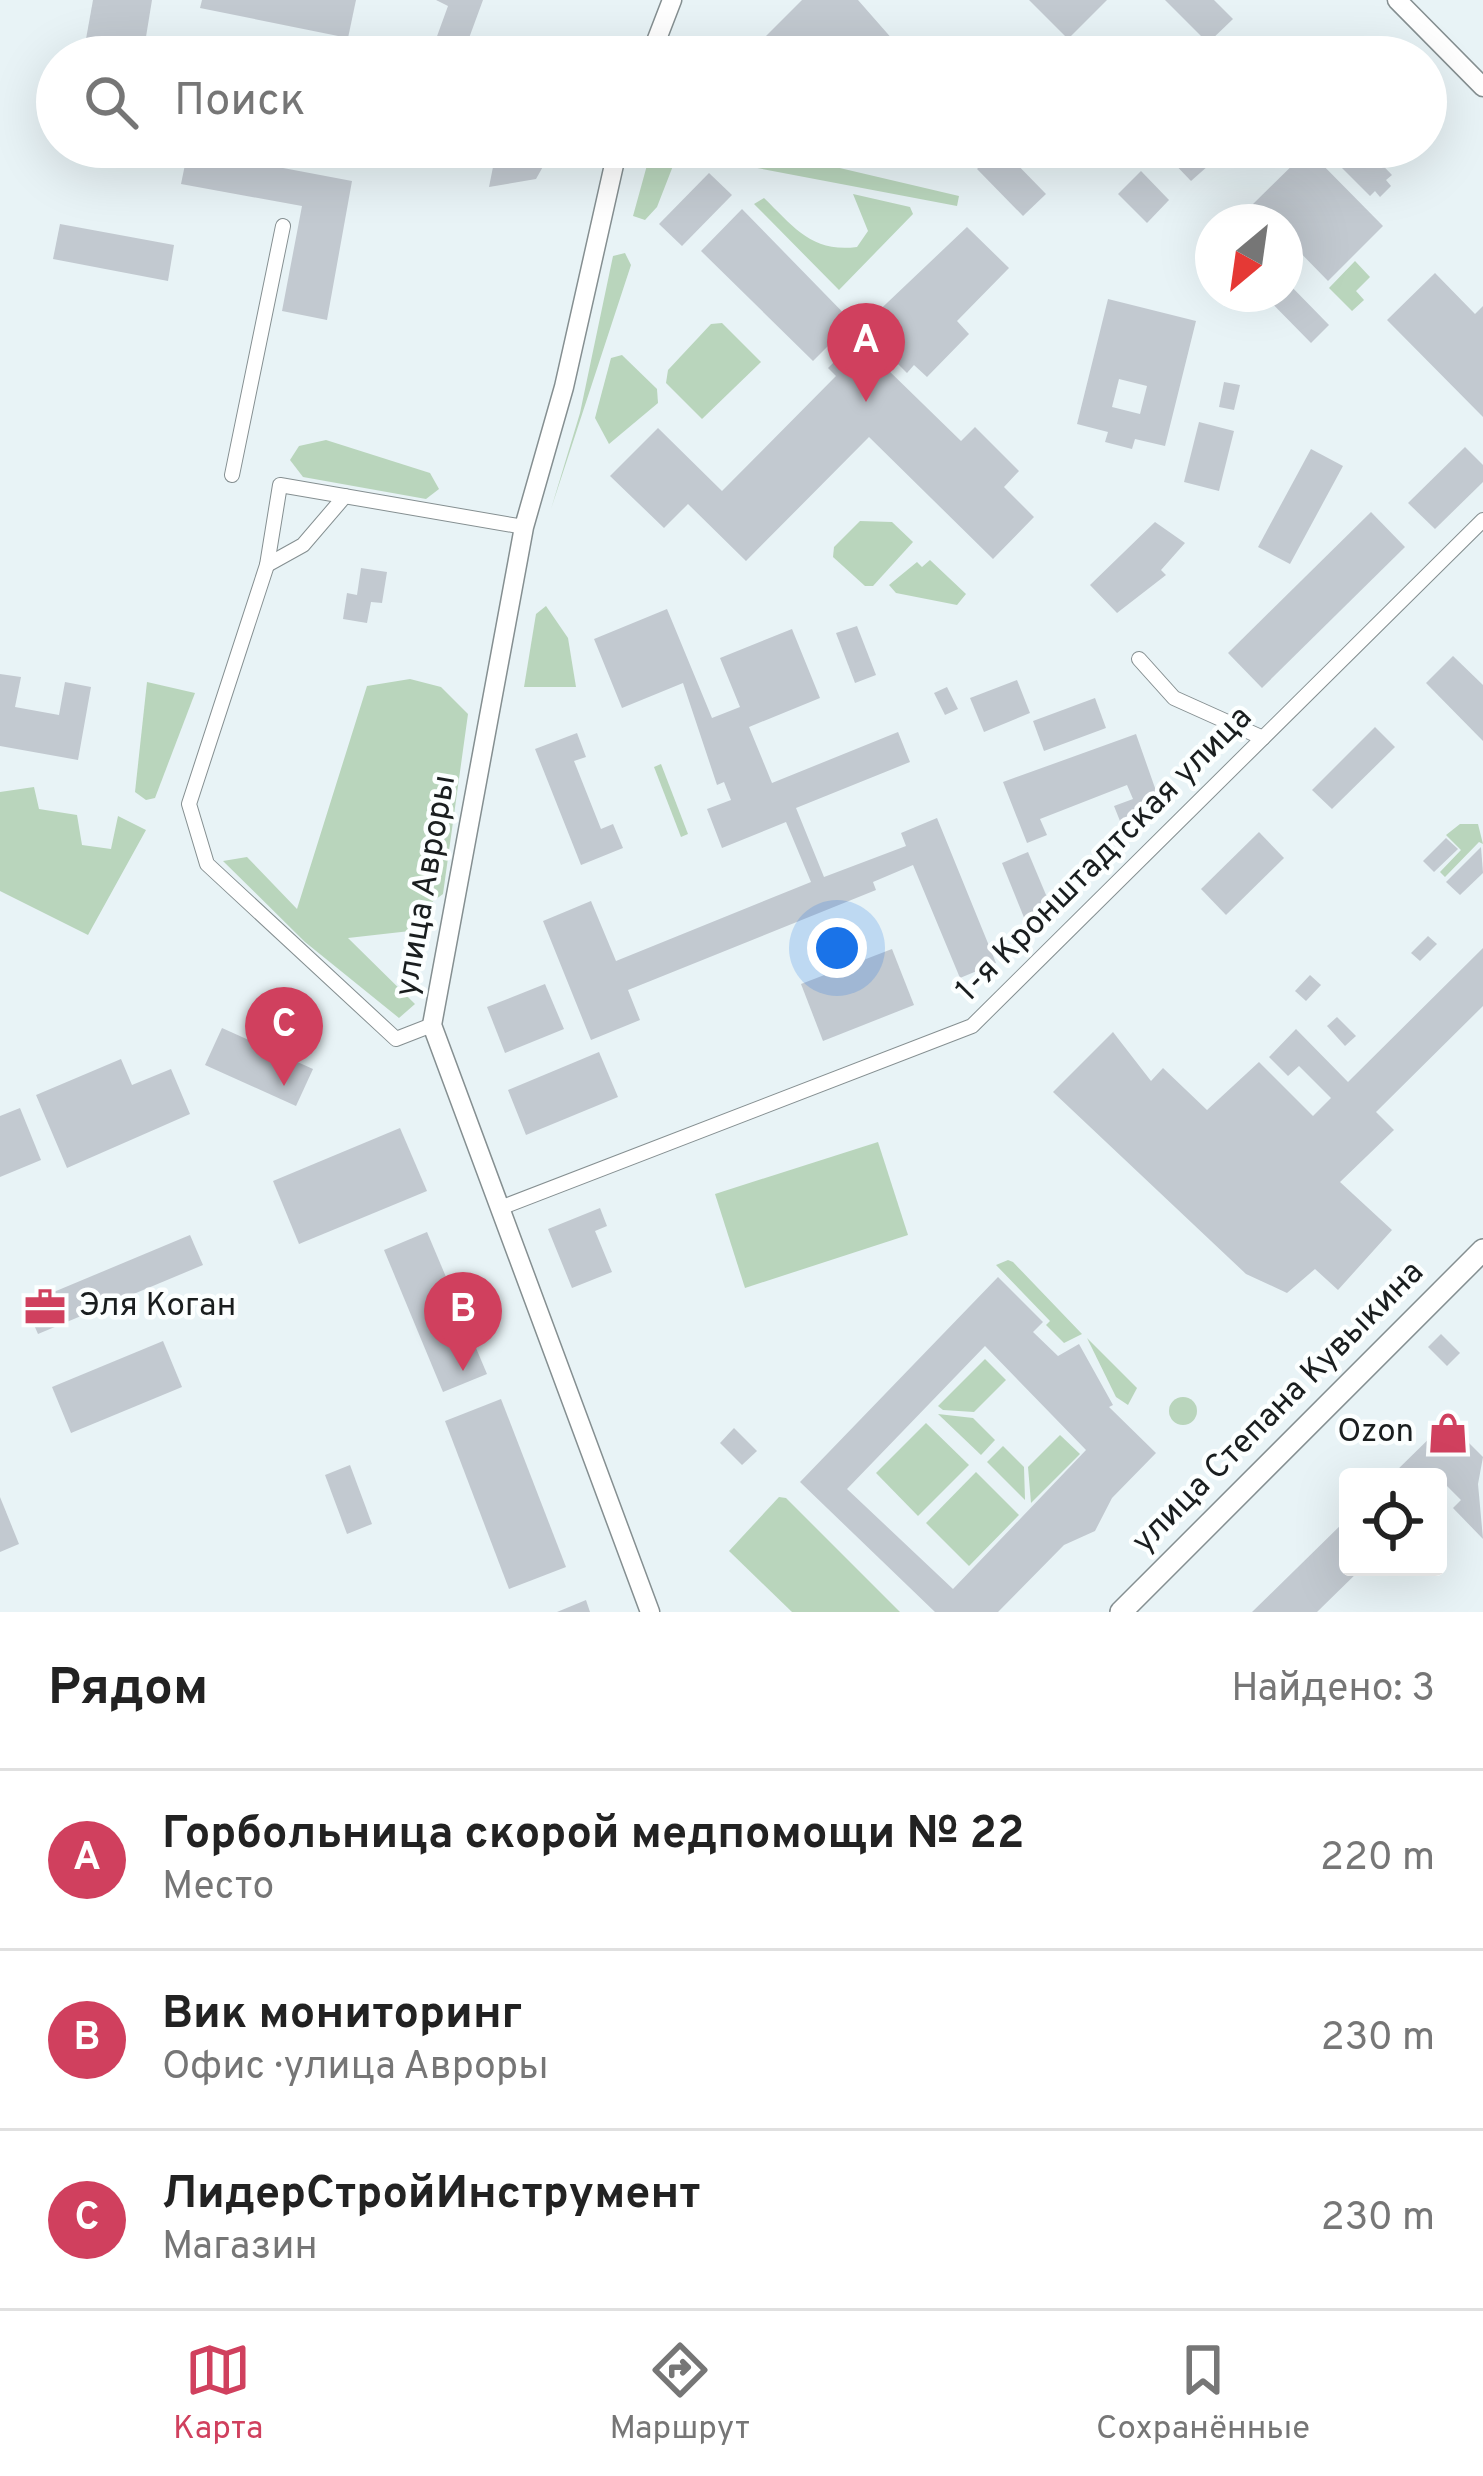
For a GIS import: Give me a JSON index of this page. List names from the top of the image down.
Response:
{
  "streets": {
    "main road": ["улица Степана Кувыкина"],
    "street": ["1-я Кронштадтская улица", "улица Авроры"]
  },
  "crossings": [
    ["1-я Кронштадтская улица", "улица Авроры"]
  ],
  "places": {
    "office": ["Эля Коган"],
    "shop": ["Ozon"]
  },
  "north": "bottom left",
  "page": {
    "search": "Поиск",
    "pins": ["A", "C", "B"],
    "heading": ["Рядом", "Найдено: 3"],
    "list": [
      {
        "mark": "A",
        "name": "Горбольница скорой медпомощи № 22",
        "note": "Место",
        "value": "220 m"
      },
      {
        "mark": "B",
        "name": "Вик мониторинг",
        "note": "Офис · улица Авроры",
        "value": "230 m"
      },
      {
        "mark": "C",
        "name": "ЛидерСтройИнструмент",
        "note": "Магазин",
        "value": "230 m"
      }
    ],
    "nav": ["Карта", "Маршрут", "Сохранённые"]
  }
}
